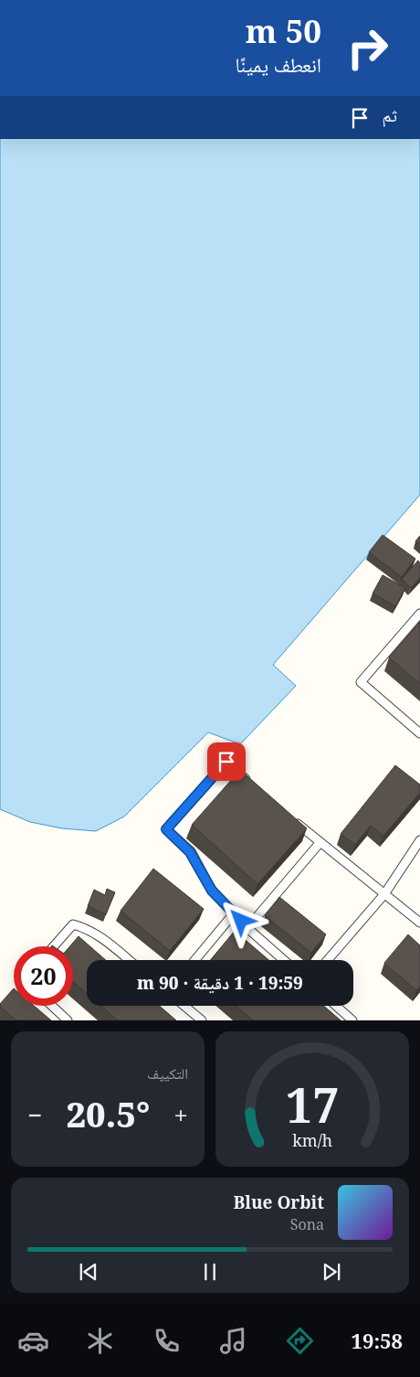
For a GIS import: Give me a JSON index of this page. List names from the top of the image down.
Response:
{
  "page": {
    "turn": ["50 m", "انعطف يمينًا"],
    "then": "ثم",
    "limit": "20",
    "trip": "19:59 · 1 دقيقة · 90 m",
    "tile": "التكييف",
    "heat": ["−", "20.5°", "+"],
    "song": ["Blue Orbit", "Sona"],
    "tabs": "19:58",
    "gauge": ["17", "km/h"]
  }
}
